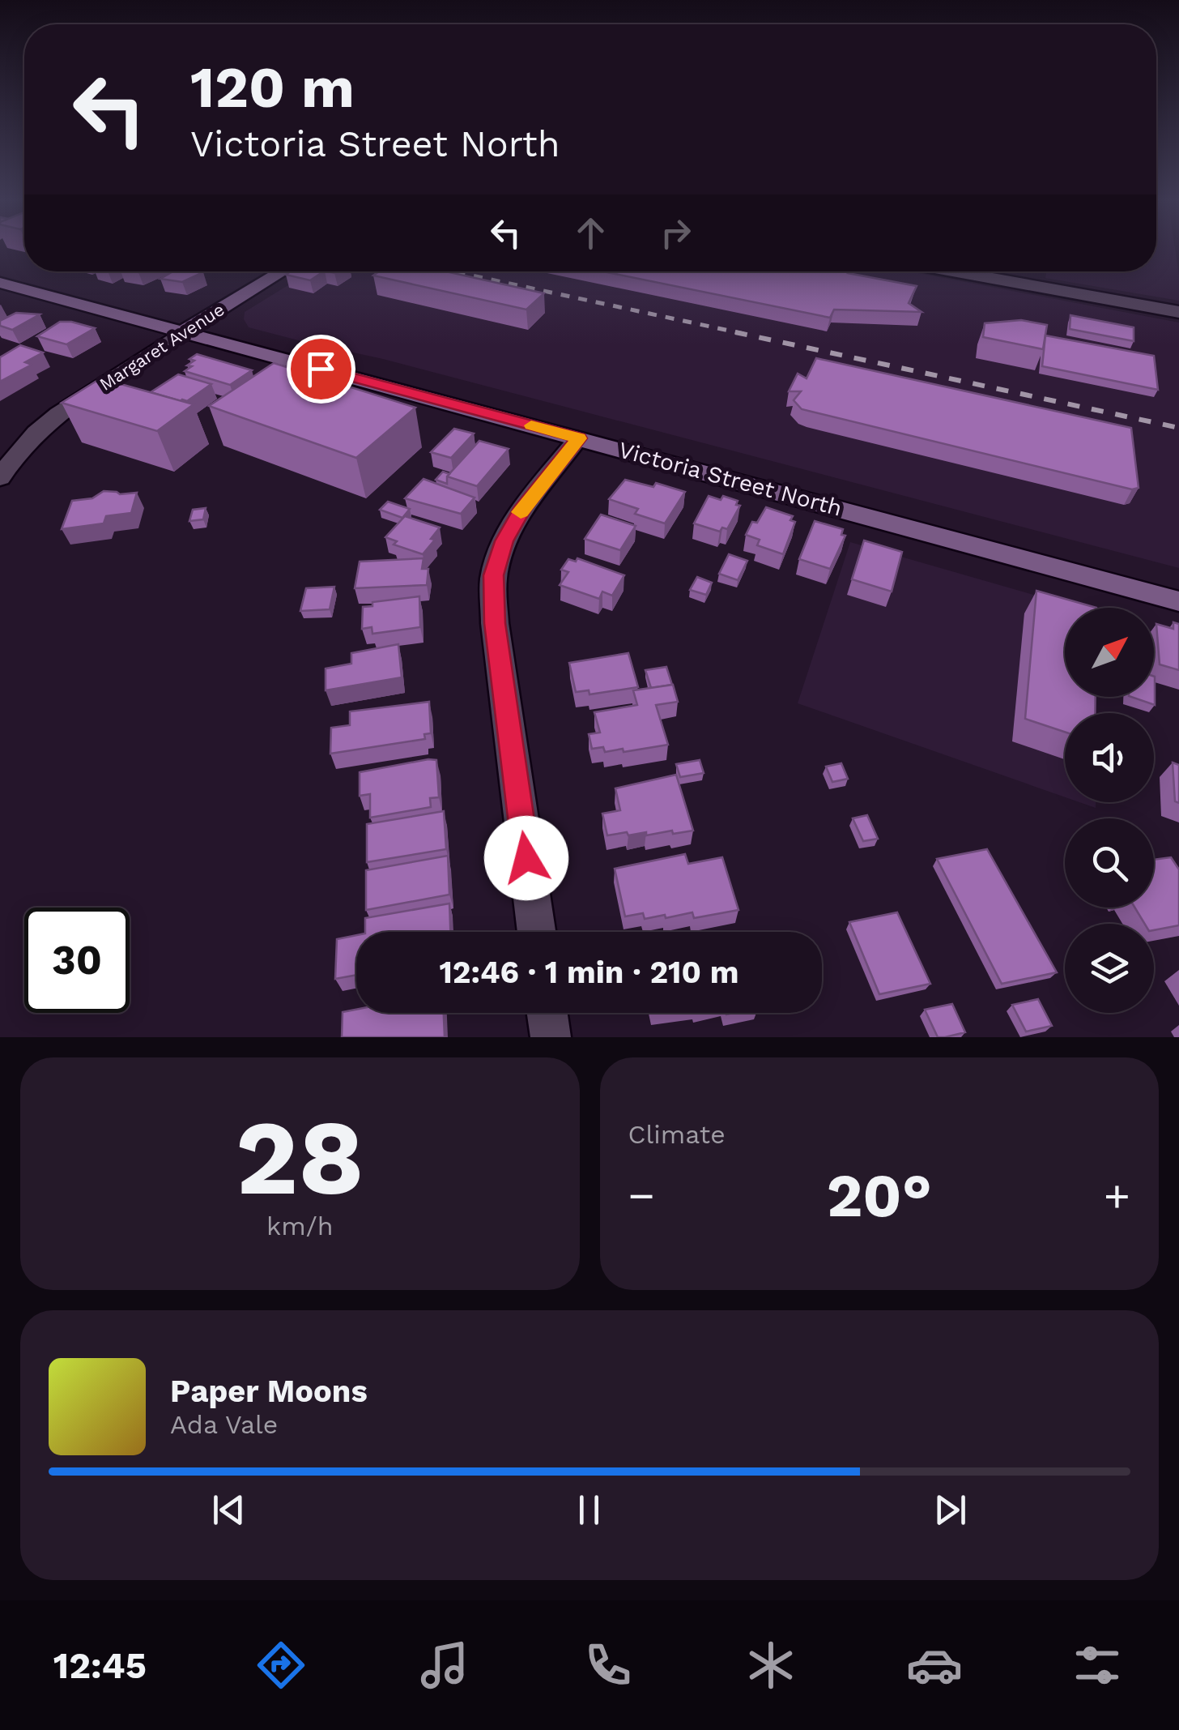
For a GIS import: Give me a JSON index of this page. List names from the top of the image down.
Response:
{
  "streets": {
    "main road": ["Margaret Avenue", "Victoria Street North"]
  },
  "crossings": [
    ["Margaret Avenue", "Victoria Street North"]
  ],
  "north": "top right",
  "page": {
    "turn": ["120 m", "Victoria Street North"],
    "limit": "30",
    "trip": "12:46 · 1 min · 210 m",
    "tile": [
      ["28", "km/h"],
      "Climate"
    ],
    "heat": ["−", "20°", "+"],
    "song": ["Paper Moons", "Ada Vale"],
    "tabs": "12:45"
  }
}
